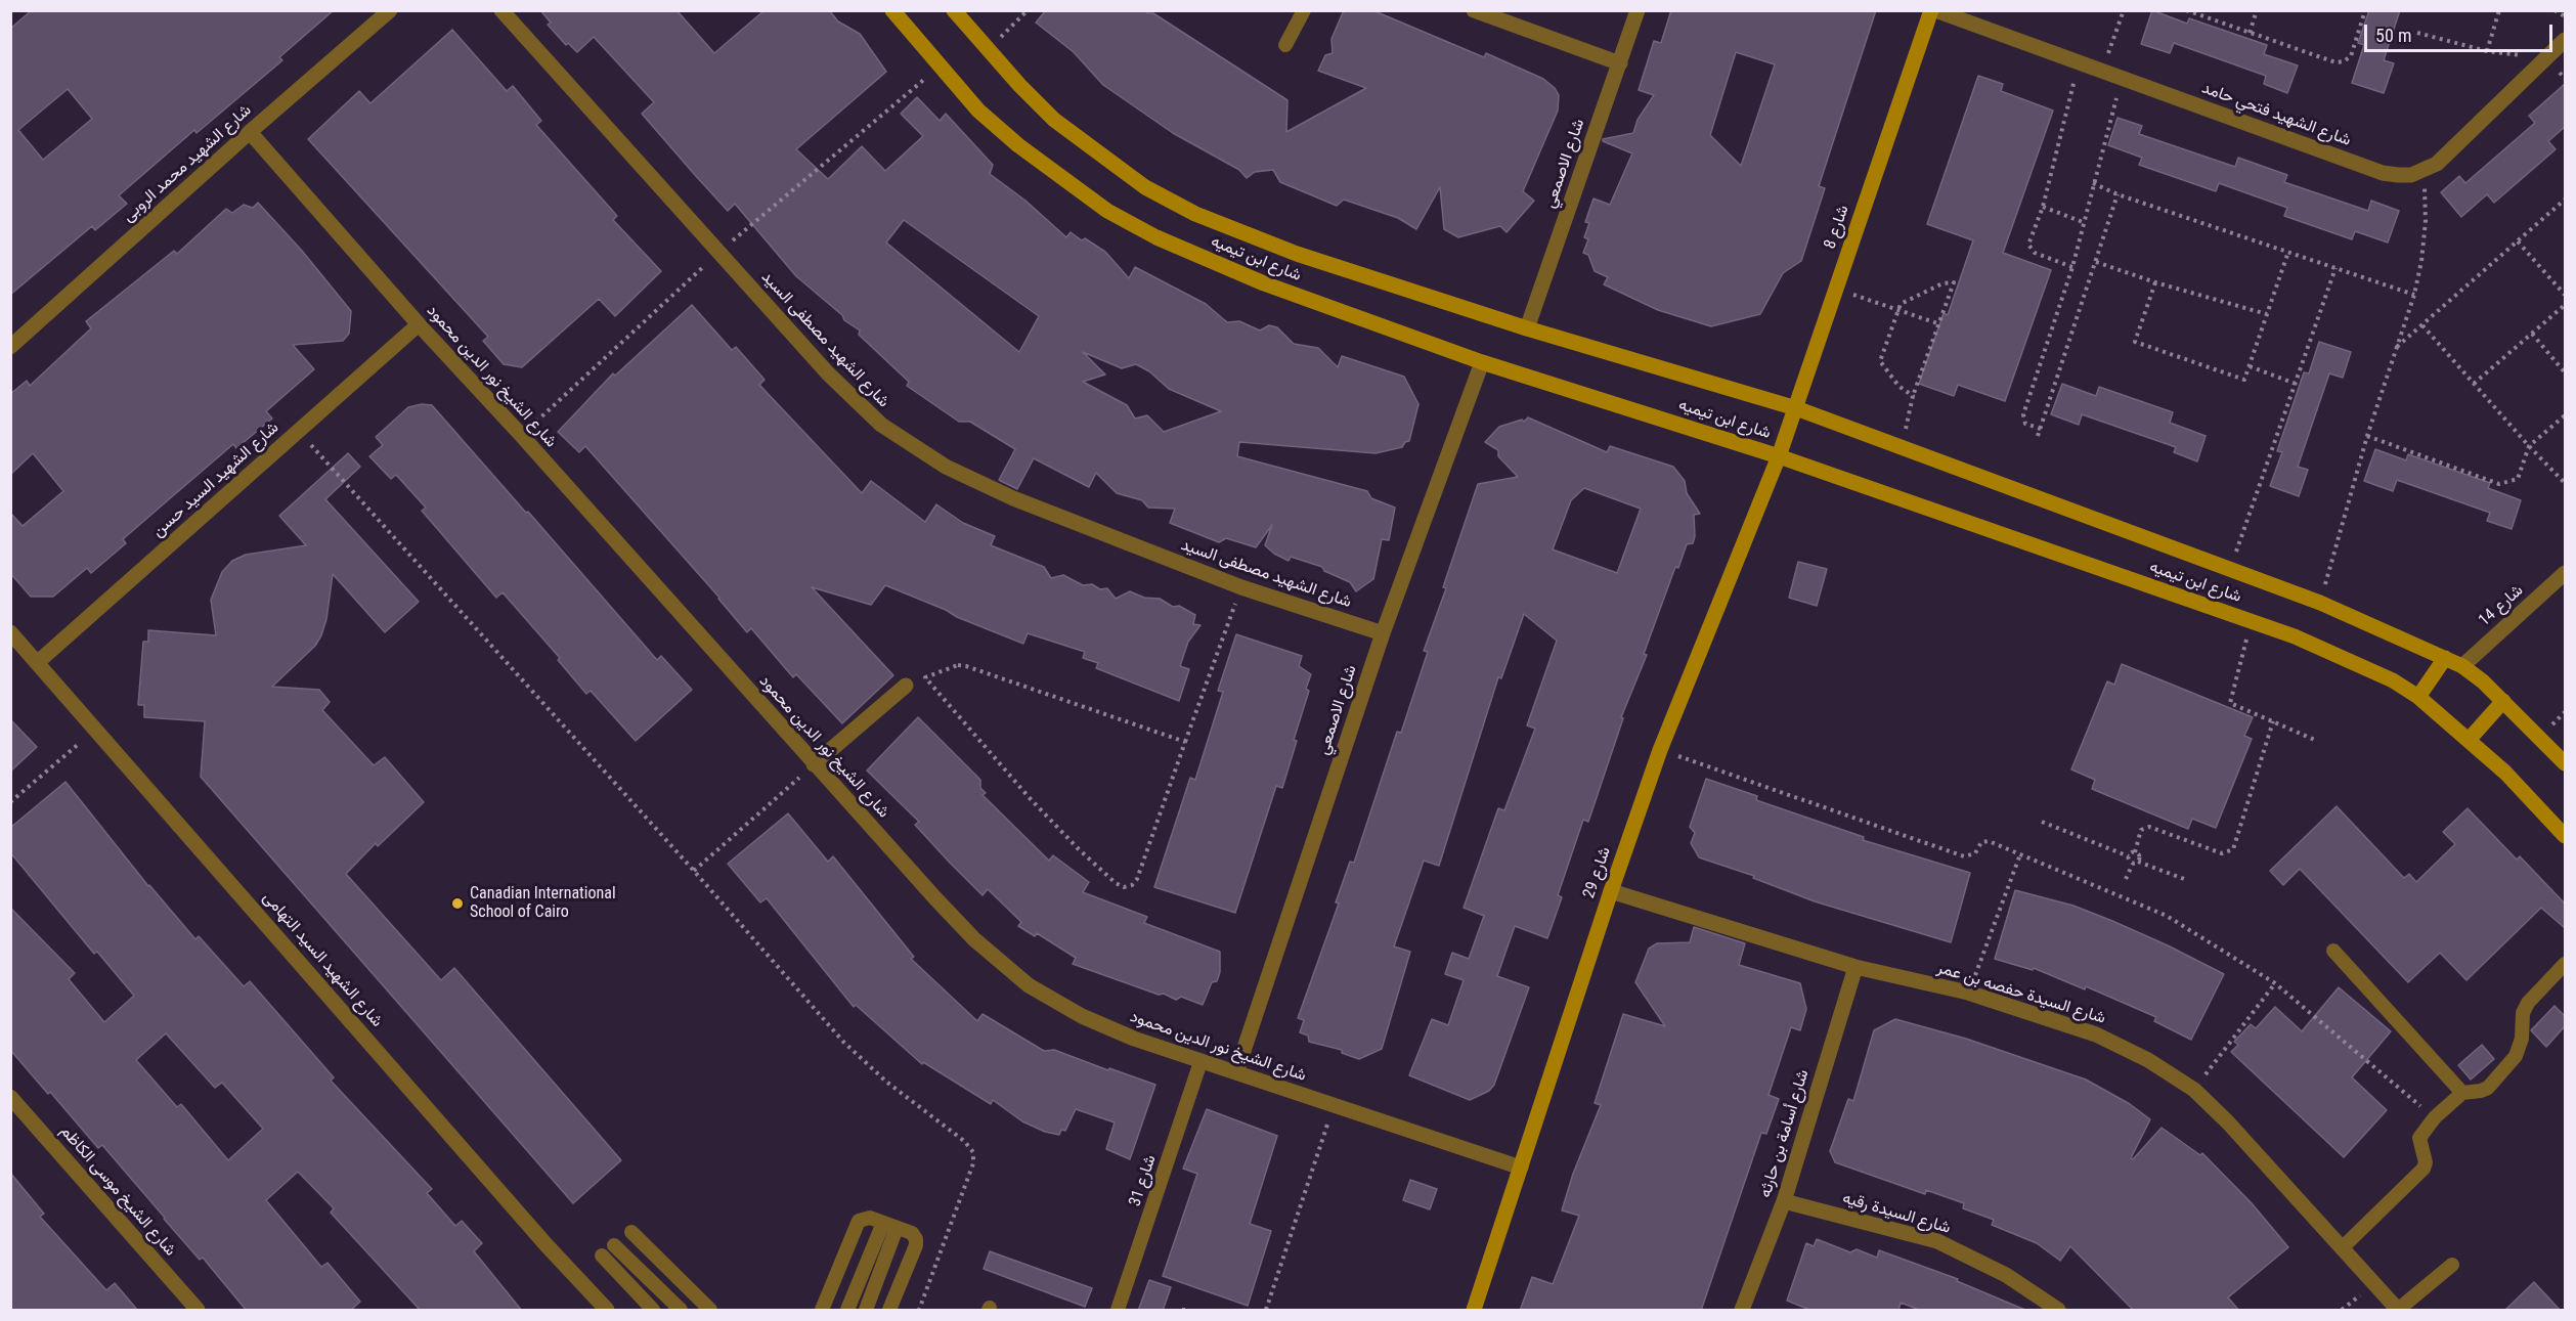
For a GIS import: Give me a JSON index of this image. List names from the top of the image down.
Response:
{
  "streets": {
    "street": [
      "شارع الشهيد فتحي حامد",
      "شارع الشهيد محمد الروبى",
      "شارع الاصمعي",
      "شارع 8",
      "شارع ابن تيميه",
      "شارع الشهيد مصطفى السيد",
      "شارع الشيخ نور الدين محمود",
      "شارع الشهيد السيد حسن",
      "شارع 14",
      "شارع 29",
      "شارع الشهيد السيد التهامى",
      "شارع السيدة حفصه بن عمر",
      "شارع أسامة بن حارثه",
      "شارع الشيخ موسى الكاظم",
      "شارع السيدة رقيه"
    ],
    "lane": ["شارع 31"]
  },
  "crossings": [
    ["شارع الشهيد فتحي حامد", "شارع 8"],
    ["شارع الشهيد محمد الروبى", "شارع الشيخ نور الدين محمود"],
    ["شارع الاصمعي", "شارع ابن تيميه"],
    ["شارع الاصمعي", "شارع الشهيد مصطفى السيد"],
    ["شارع الاصمعي", "شارع الشيخ نور الدين محمود"],
    ["شارع 8", "شارع ابن تيميه"],
    ["شارع 8", "شارع 29"],
    ["شارع ابن تيميه", "شارع 14"],
    ["شارع ابن تيميه", "شارع 29"],
    ["شارع الشيخ نور الدين محمود", "شارع الشهيد السيد حسن"],
    ["شارع الشيخ نور الدين محمود", "شارع 29"],
    ["شارع الشيخ نور الدين محمود", "شارع 31"],
    ["شارع الشهيد السيد حسن", "شارع الشهيد السيد التهامى"],
    ["شارع 29", "شارع السيدة حفصه بن عمر"],
    ["شارع السيدة حفصه بن عمر", "شارع أسامة بن حارثه"],
    ["شارع أسامة بن حارثه", "شارع السيدة رقيه"]
  ],
  "places": ["Canadian International School of Cairo"],
  "scale_bar": "50 m"
}
